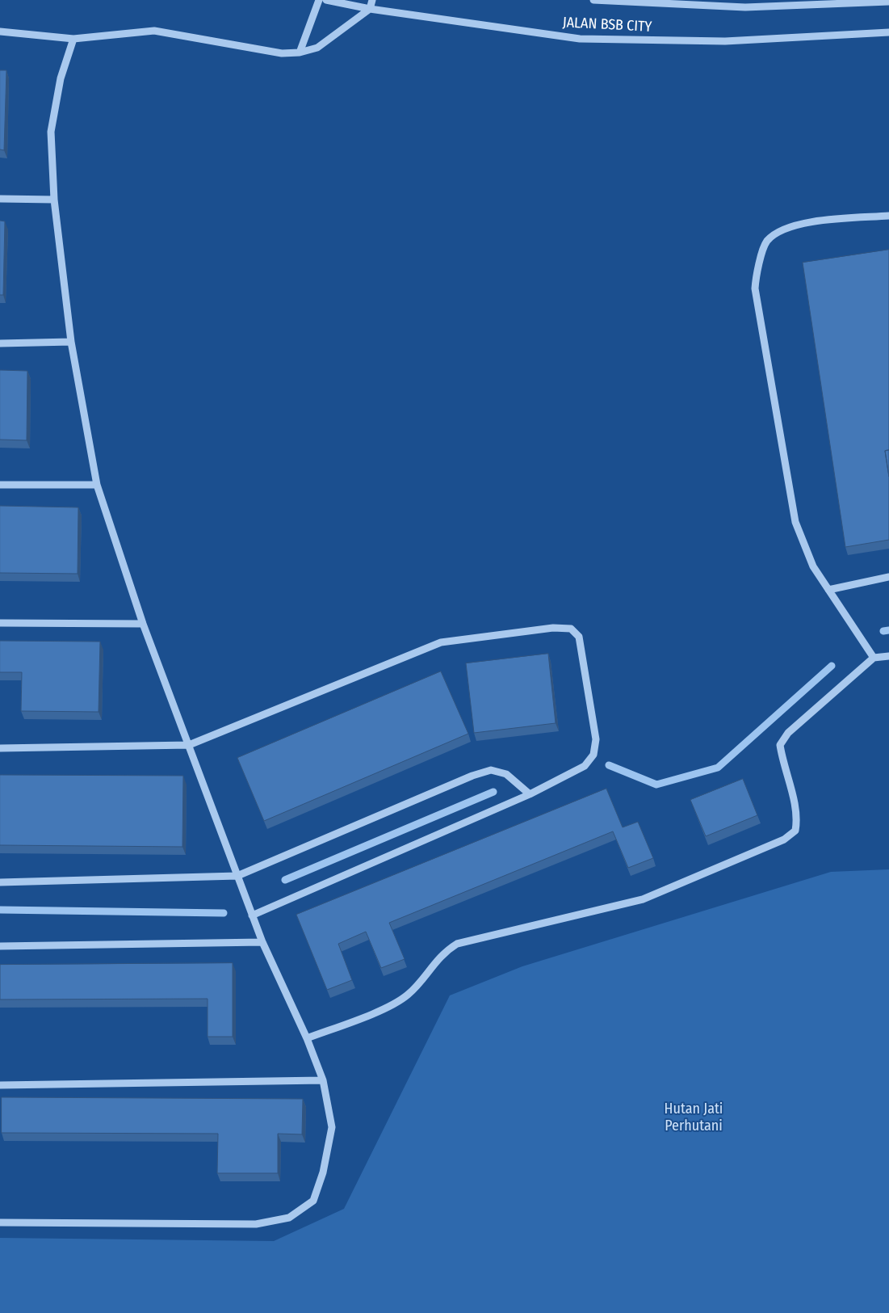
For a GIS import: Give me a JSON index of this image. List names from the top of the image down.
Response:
{
  "streets": {
    "street": ["JALAN BSB CITY"]
  },
  "parks": ["Hutan Jati Perhutani"]
}
